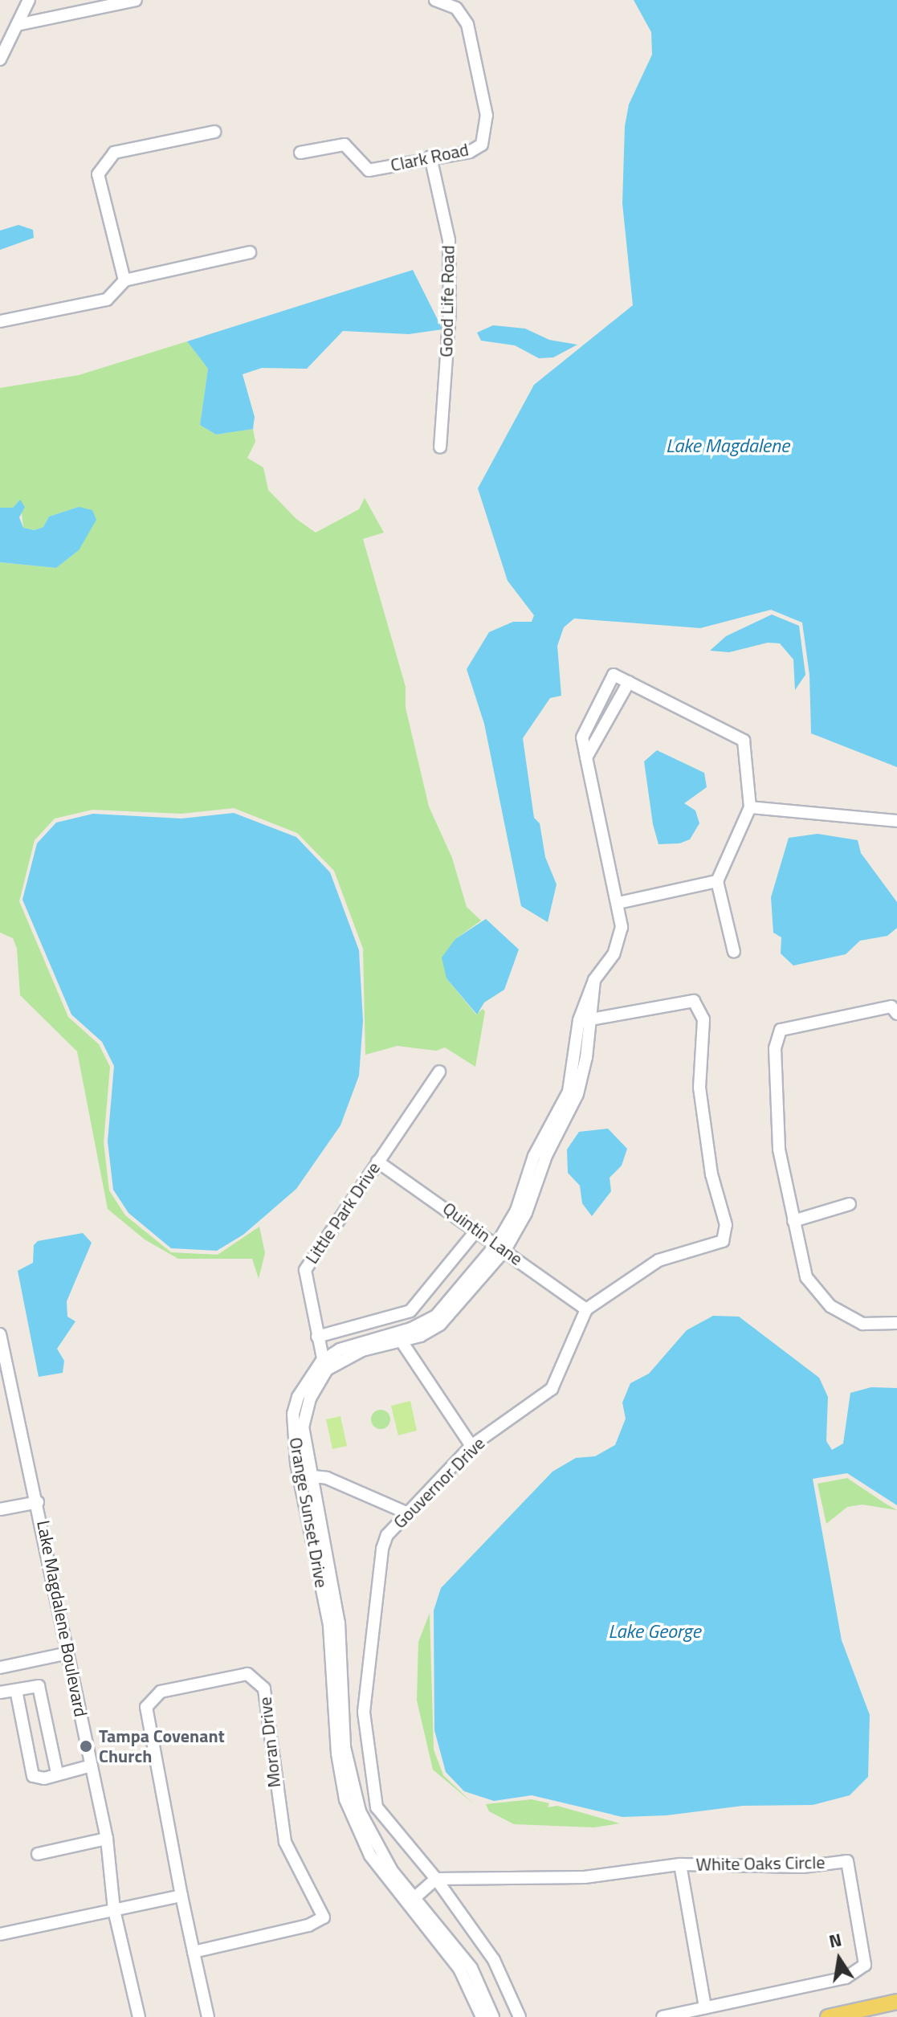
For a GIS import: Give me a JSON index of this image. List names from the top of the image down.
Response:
{
  "streets": {
    "street": [
      "Clark Road",
      "Good Life Road",
      "Little Park Drive",
      "Quintin Lane",
      "Gouvernor Drive",
      "Orange Sunset Drive",
      "Lake Magdalene Boulevard",
      "Moran Drive",
      "White Oaks Circle"
    ]
  },
  "crossings": [
    ["Clark Road", "Good Life Road"],
    ["Little Park Drive", "Quintin Lane"],
    ["Little Park Drive", "Gouvernor Drive"],
    ["Little Park Drive", "Orange Sunset Drive"],
    ["Quintin Lane", "Gouvernor Drive"],
    ["Quintin Lane", "Orange Sunset Drive"],
    ["Gouvernor Drive", "Orange Sunset Drive"],
    ["Gouvernor Drive", "White Oaks Circle"]
  ],
  "water": ["Lake Magdalene", "Lake George"],
  "places": ["Tampa Covenant Church"],
  "north": "top"
}
